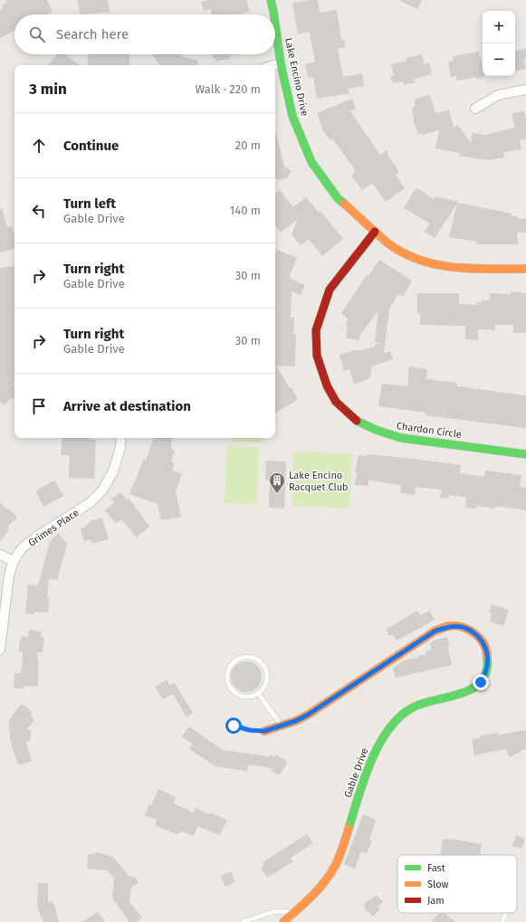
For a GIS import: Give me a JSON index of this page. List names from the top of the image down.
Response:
{
  "streets": {
    "street": [
      "Lake Encino Drive",
      "Chardon Circle",
      "Grimes Place",
      "Gable Drive"
    ]
  },
  "crossings": [
    ["Lake Encino Drive", "Chardon Circle"]
  ],
  "places": {
    "building": ["Lake Encino Racquet Club"]
  },
  "legend": ["Fast", "Slow", "Jam"],
  "page": {
    "map_buttons": ["+", "−"],
    "search": "Search here",
    "heading": ["3 min", "Walk · 220 m"],
    "list": [
      ["Continue", "20 m"],
      ["Turn left", "Gable Drive", "140 m"],
      ["Turn right", "Gable Drive", "30 m"],
      ["Turn right", "Gable Drive", "30 m"],
      "Arrive at destination"
    ]
  }
}
